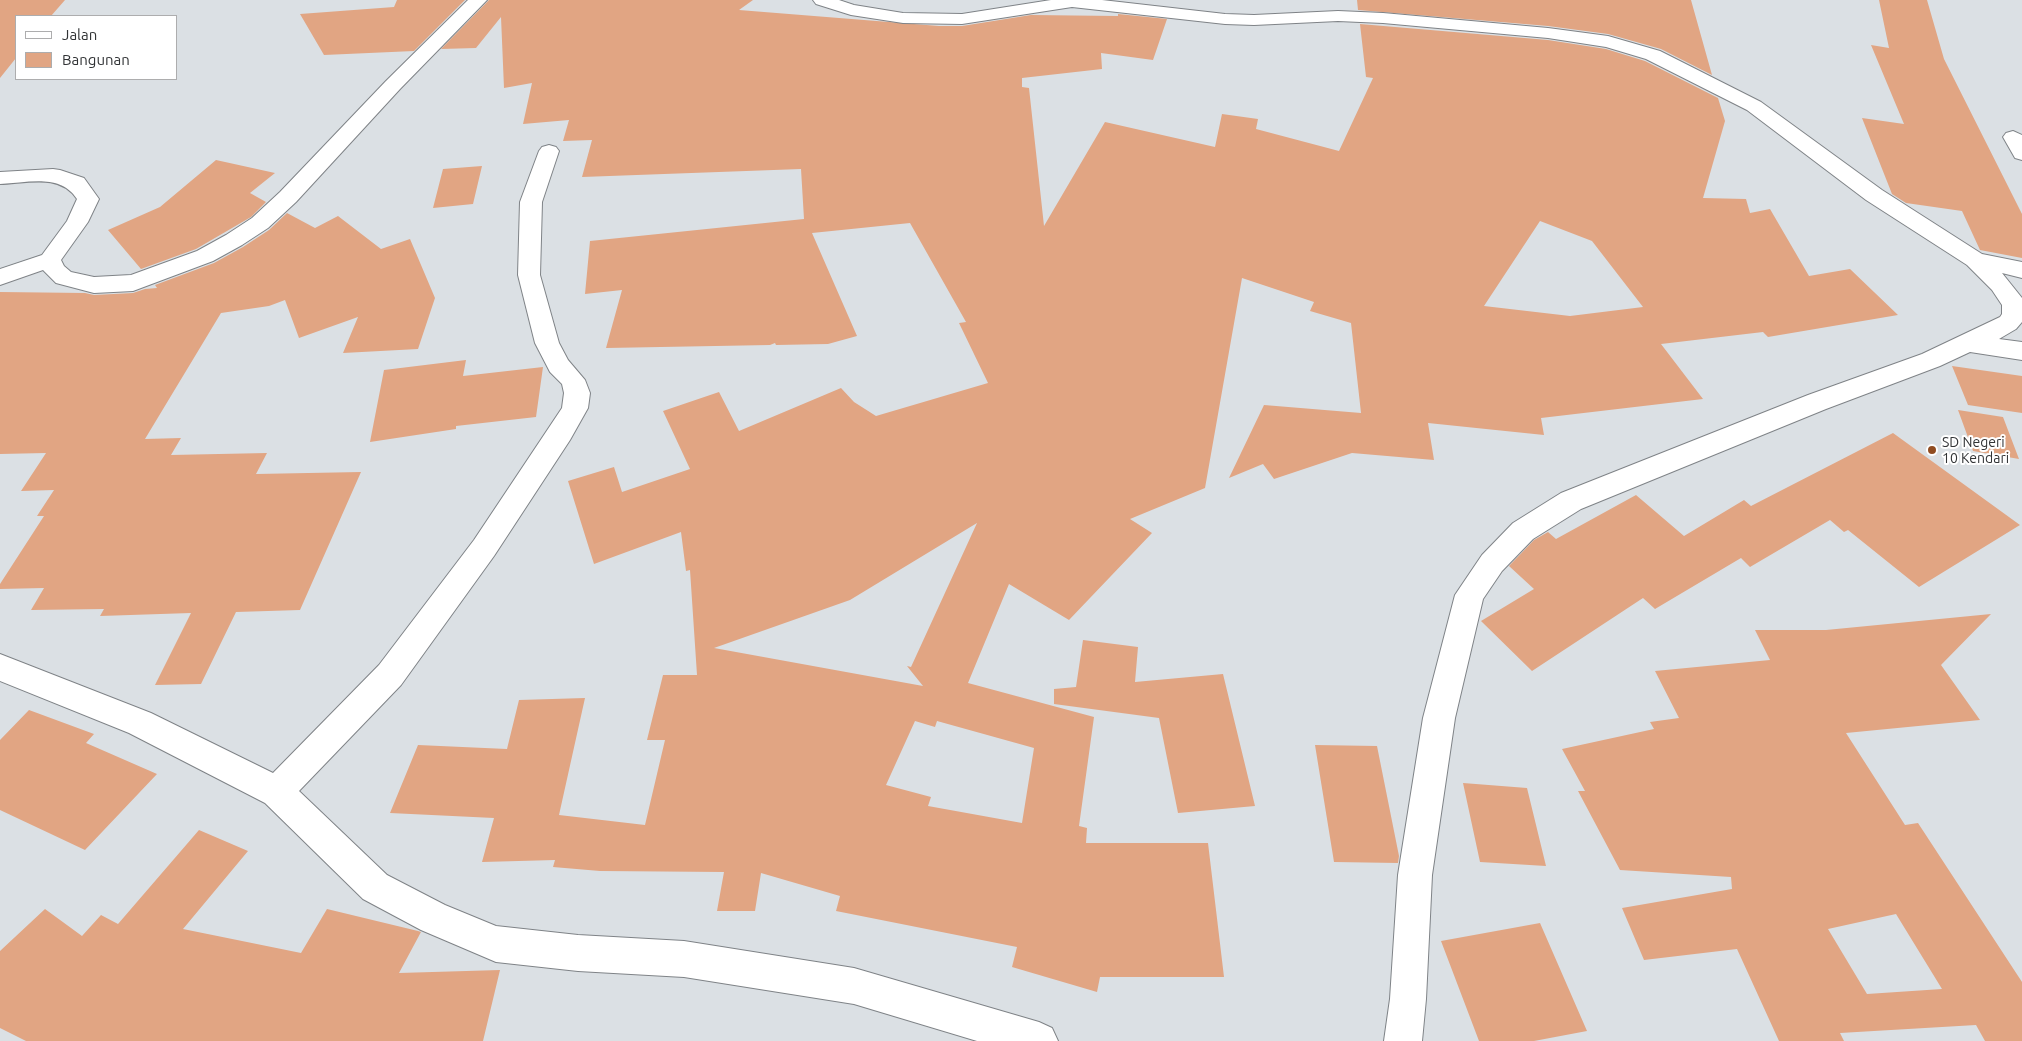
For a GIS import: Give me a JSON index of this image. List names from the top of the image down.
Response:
{
  "places": ["SD Negeri 10 Kendari"],
  "legend": ["Jalan", "Bangunan"]
}
